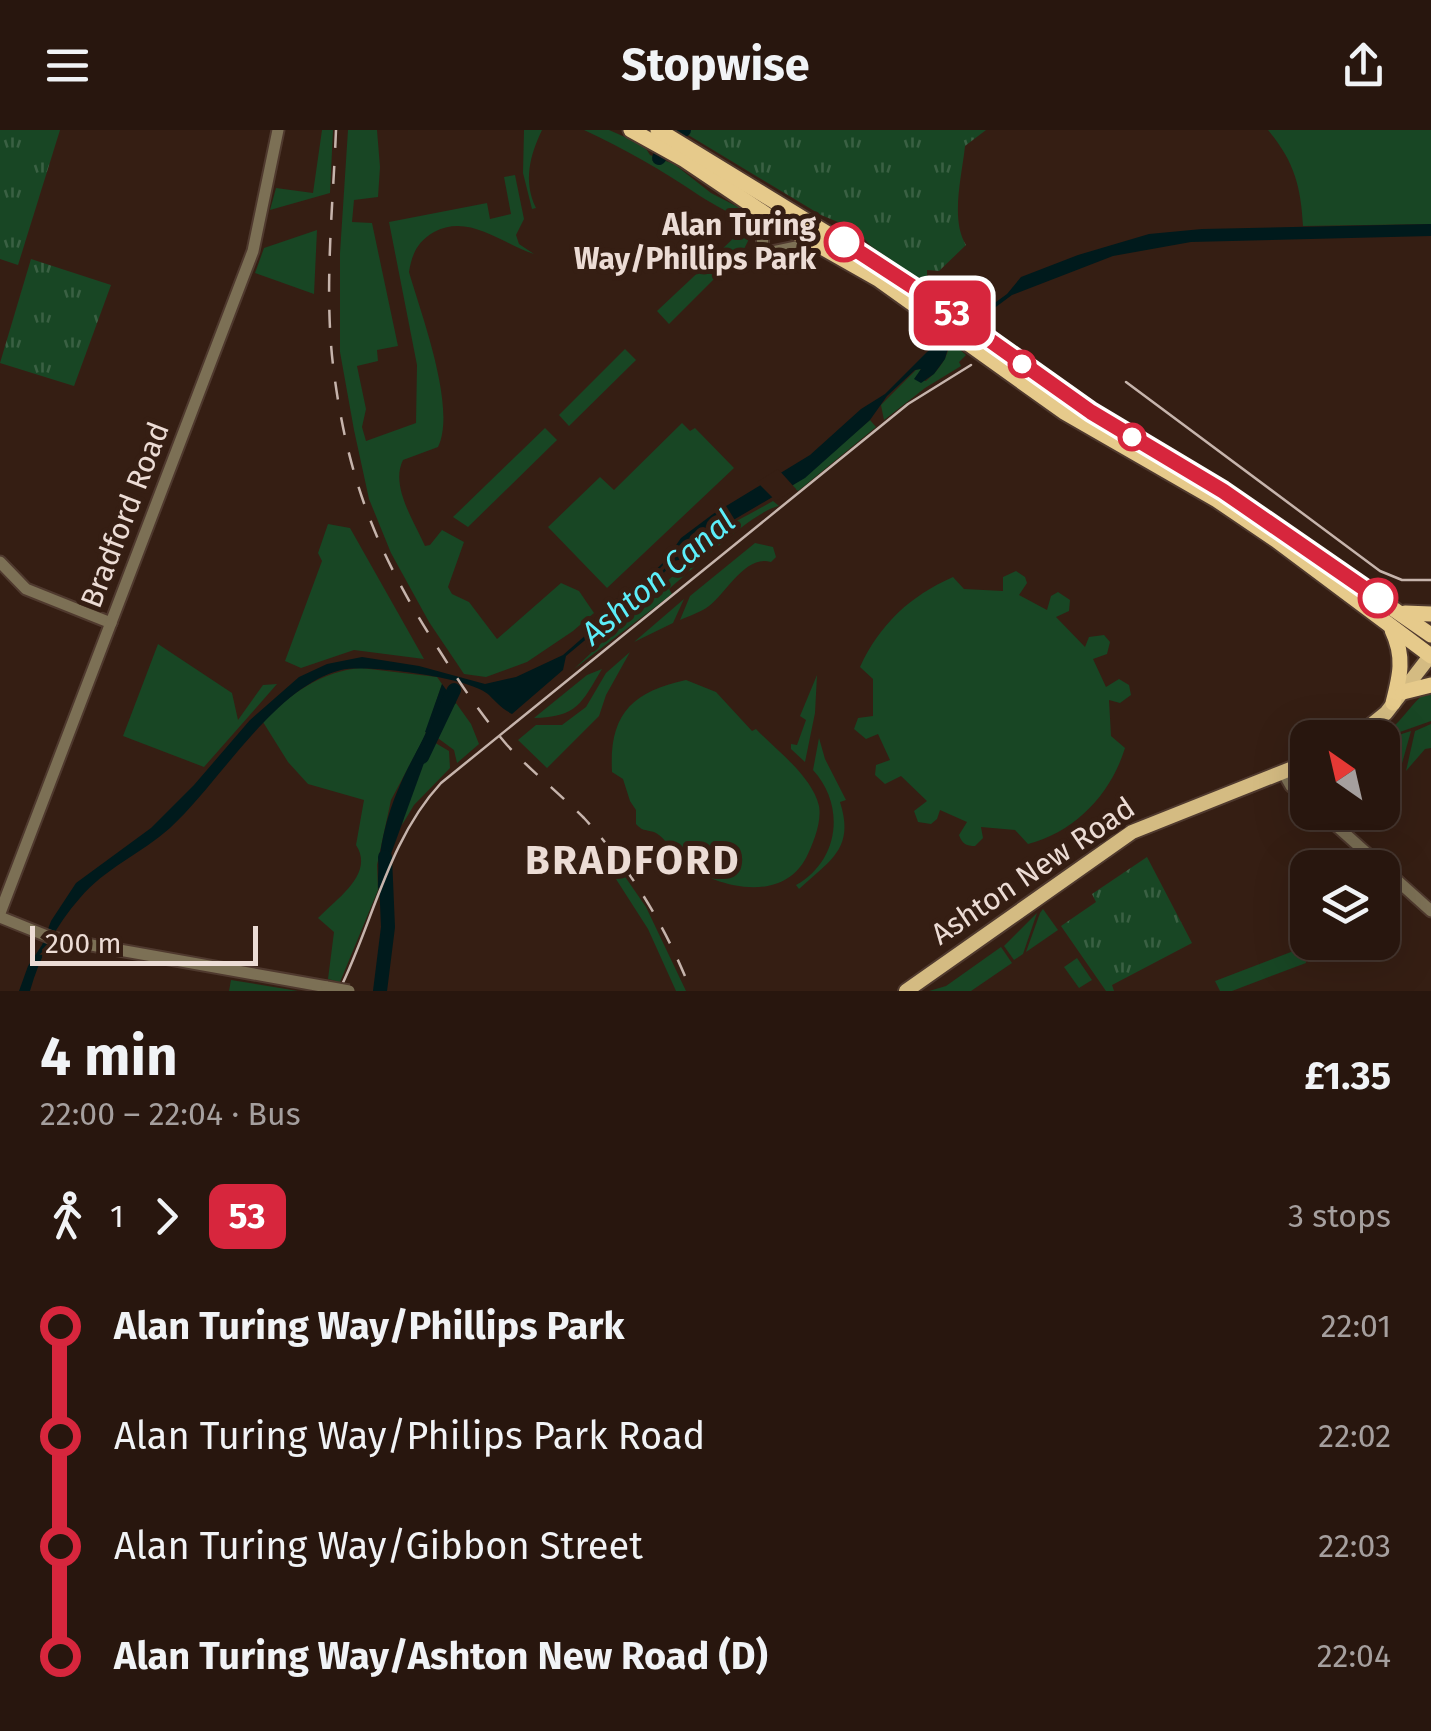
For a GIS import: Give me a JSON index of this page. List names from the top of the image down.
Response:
{
  "streets": {
    "main road": ["Ashton New Road"],
    "street": ["Bradford Road"]
  },
  "districts": ["BRADFORD"],
  "water": ["Ashton Canal"],
  "places": ["Alan Turing Way/Phillips Park"],
  "lines": ["bus line 53"],
  "scale_bar": "200 m",
  "north": "top left",
  "page": {
    "header": "Stopwise",
    "on_map": "53",
    "scale": "200 m",
    "heading": ["4 min", "22:00 – 22:04 · Bus", "£1.35"],
    "legs": ["1", "53", "3 stops"],
    "list": [
      {
        "name": "Alan Turing Way/Phillips Park",
        "value": "22:01"
      },
      {
        "name": "Alan Turing Way/Philips Park Road",
        "value": "22:02"
      },
      {
        "name": "Alan Turing Way/Gibbon Street",
        "value": "22:03"
      },
      {
        "name": "Alan Turing Way/Ashton New Road (D)",
        "value": "22:04"
      }
    ]
  }
}
